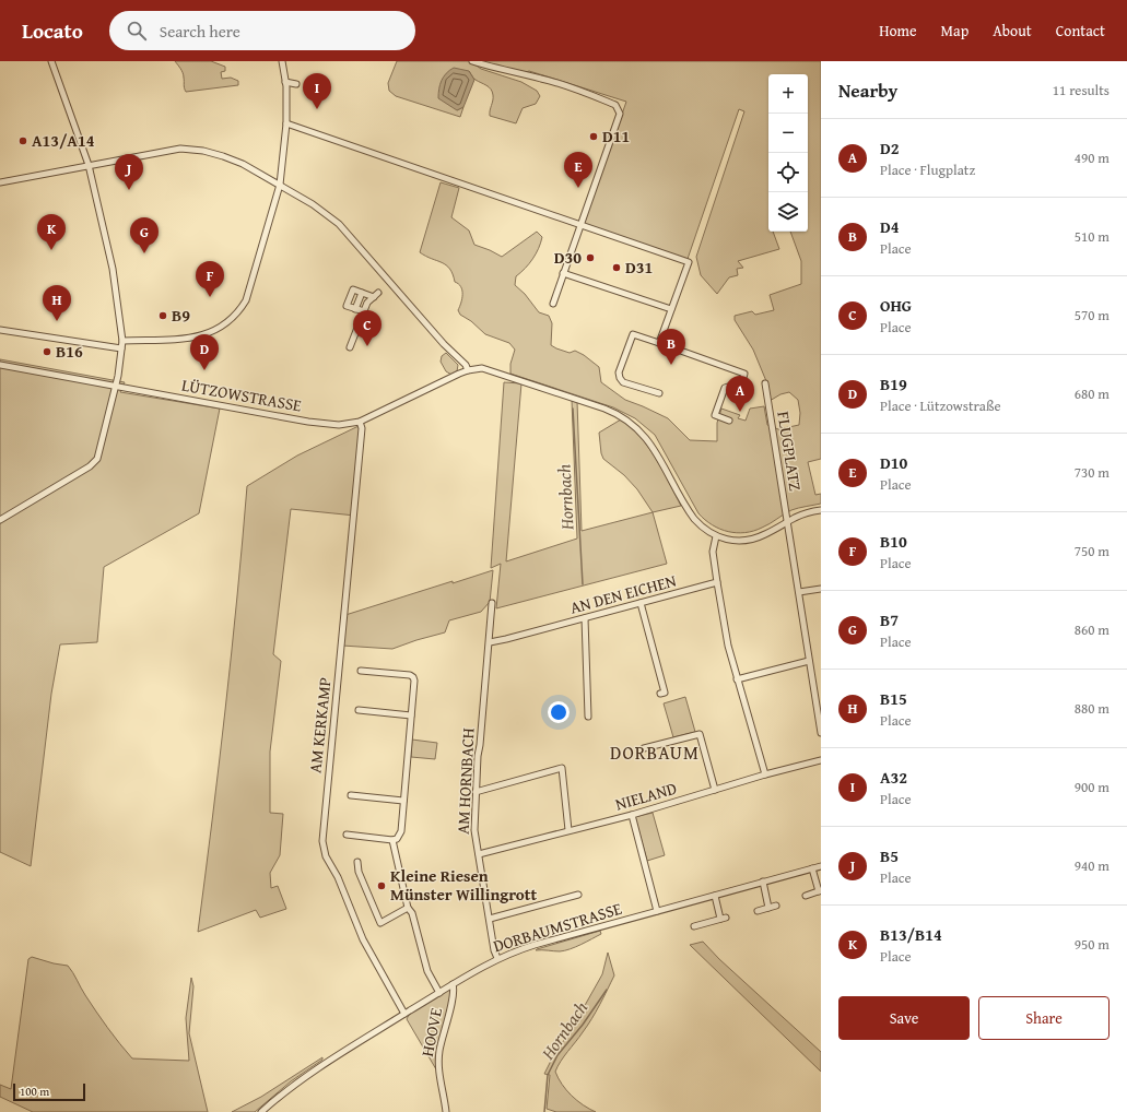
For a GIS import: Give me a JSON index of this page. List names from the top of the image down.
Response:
{
  "streets": {
    "street": [
      "LÜTZOWSTRASSE",
      "FLUGPLATZ",
      "AN DEN EICHEN",
      "AM KERKAMP",
      "AM HORNBACH",
      "NIELAND",
      "DORBAUMSTRASSE",
      "HOOVE"
    ]
  },
  "crossings": [
    ["LÜTZOWSTRASSE", "FLUGPLATZ"],
    ["LÜTZOWSTRASSE", "AM KERKAMP"],
    ["AN DEN EICHEN", "AM HORNBACH"],
    ["AM KERKAMP", "DORBAUMSTRASSE"],
    ["AM HORNBACH", "NIELAND"],
    ["AM HORNBACH", "DORBAUMSTRASSE"],
    ["DORBAUMSTRASSE", "HOOVE"]
  ],
  "districts": ["DORBAUM"],
  "water": ["Hornbach"],
  "places": [
    "D11",
    "A13/A14",
    "D30",
    "D31",
    "B9",
    "B16",
    "Kleine Riesen Münster Willingrott"
  ],
  "scale_bar": "100 m",
  "page": {
    "header": "Locato",
    "search": "Search here",
    "nav": [
      "Home",
      "Map",
      "About",
      "Contact"
    ],
    "heading": ["Nearby", "11 results"],
    "pins": [
      "I",
      "E",
      "J",
      "K",
      "G",
      "F",
      "H",
      "C",
      "B",
      "D",
      "A"
    ],
    "map_buttons": ["+", "−"],
    "list": [
      {
        "mark": "A",
        "name": "D2",
        "note": "Place · Flugplatz",
        "value": "490 m"
      },
      {
        "mark": "B",
        "name": "D4",
        "note": "Place",
        "value": "510 m"
      },
      {
        "mark": "C",
        "name": "OHG",
        "note": "Place",
        "value": "570 m"
      },
      {
        "mark": "D",
        "name": "B19",
        "note": "Place · Lützowstraße",
        "value": "680 m"
      },
      {
        "mark": "E",
        "name": "D10",
        "note": "Place",
        "value": "730 m"
      },
      {
        "mark": "F",
        "name": "B10",
        "note": "Place",
        "value": "750 m"
      },
      {
        "mark": "G",
        "name": "B7",
        "note": "Place",
        "value": "860 m"
      },
      {
        "mark": "H",
        "name": "B15",
        "note": "Place",
        "value": "880 m"
      },
      {
        "mark": "I",
        "name": "A32",
        "note": "Place",
        "value": "900 m"
      },
      {
        "mark": "J",
        "name": "B5",
        "note": "Place",
        "value": "940 m"
      },
      {
        "mark": "K",
        "name": "B13/B14",
        "note": "Place",
        "value": "950 m"
      }
    ],
    "buttons": ["Save", "Share"],
    "scale": "100 m"
  }
}
